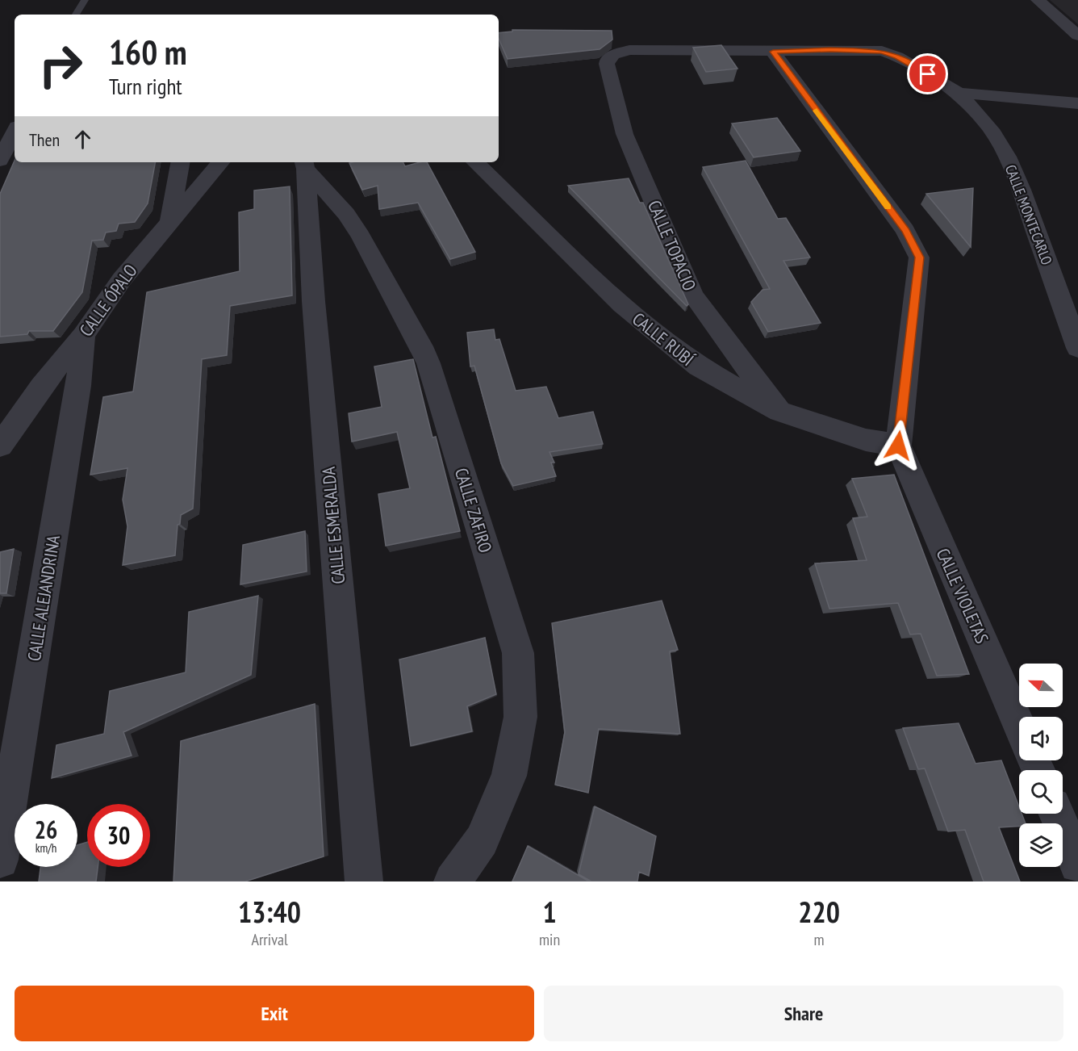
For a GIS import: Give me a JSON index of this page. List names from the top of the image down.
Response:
{
  "streets": {
    "street": [
      "CALLE MONTECARLO",
      "CALLE TOPACIO",
      "CALLE ÓPALO",
      "CALLE RUBÍ",
      "CALLE ZAFIRO",
      "CALLE ESMERALDA",
      "CALLE VIOLETAS",
      "CALLE ALEJANDRINA"
    ]
  },
  "crossings": [
    ["CALLE MONTECARLO", "CALLE TOPACIO"],
    ["CALLE TOPACIO", "CALLE RUBÍ"],
    ["CALLE ÓPALO", "CALLE ALEJANDRINA"],
    ["CALLE RUBÍ", "CALLE VIOLETAS"],
    ["CALLE ZAFIRO", "CALLE ESMERALDA"]
  ],
  "north": "left",
  "page": {
    "turn": ["160 m", "Turn right"],
    "then": "Then",
    "speed": "26 km/h",
    "limit": "30",
    "eta": [
      "13:40",
      "Arrival",
      "1",
      "min",
      "220",
      "m"
    ],
    "buttons": ["Exit", "Share"]
  }
}
